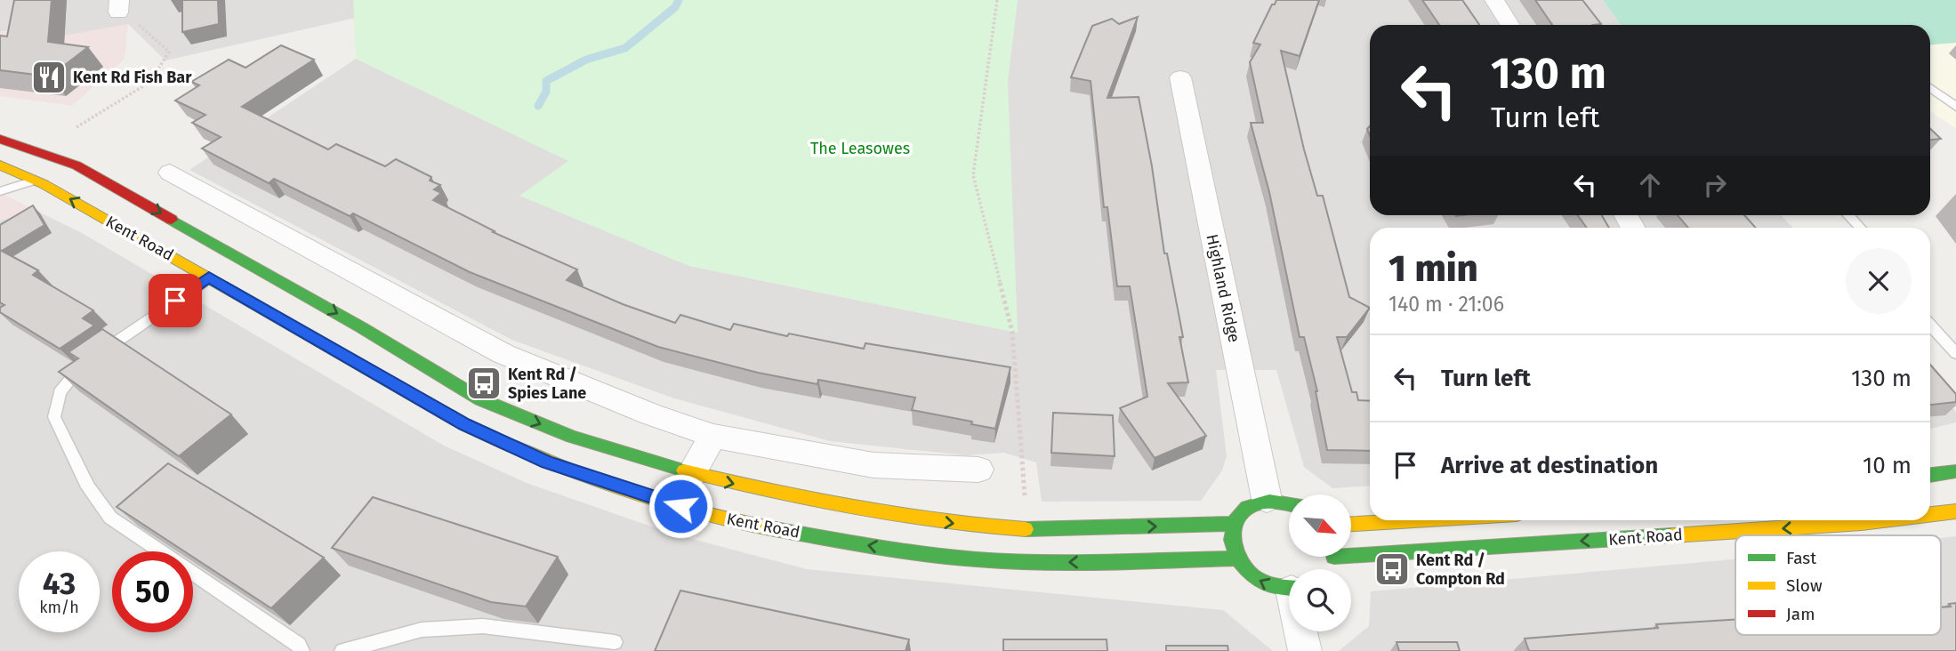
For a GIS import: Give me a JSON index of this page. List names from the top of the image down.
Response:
{
  "streets": {
    "main road": ["Kent Road"],
    "street": ["Highland Ridge"]
  },
  "parks": ["The Leasowes"],
  "places": {
    "restaurant": ["Kent Rd Fish Bar"],
    "bus stop": ["Kent Rd / Spies Lane", "Kent Rd / Compton Rd"]
  },
  "legend": ["Fast", "Slow", "Jam"],
  "north": "bottom right",
  "page": {
    "turn": ["130 m", "Turn left"],
    "heading": ["1 min", "140 m · 21:06"],
    "list": [
      {
        "name": "Turn left",
        "value": "130 m"
      },
      {
        "name": "Arrive at destination",
        "value": "10 m"
      }
    ],
    "speed": "43 km/h",
    "limit": "50"
  }
}
